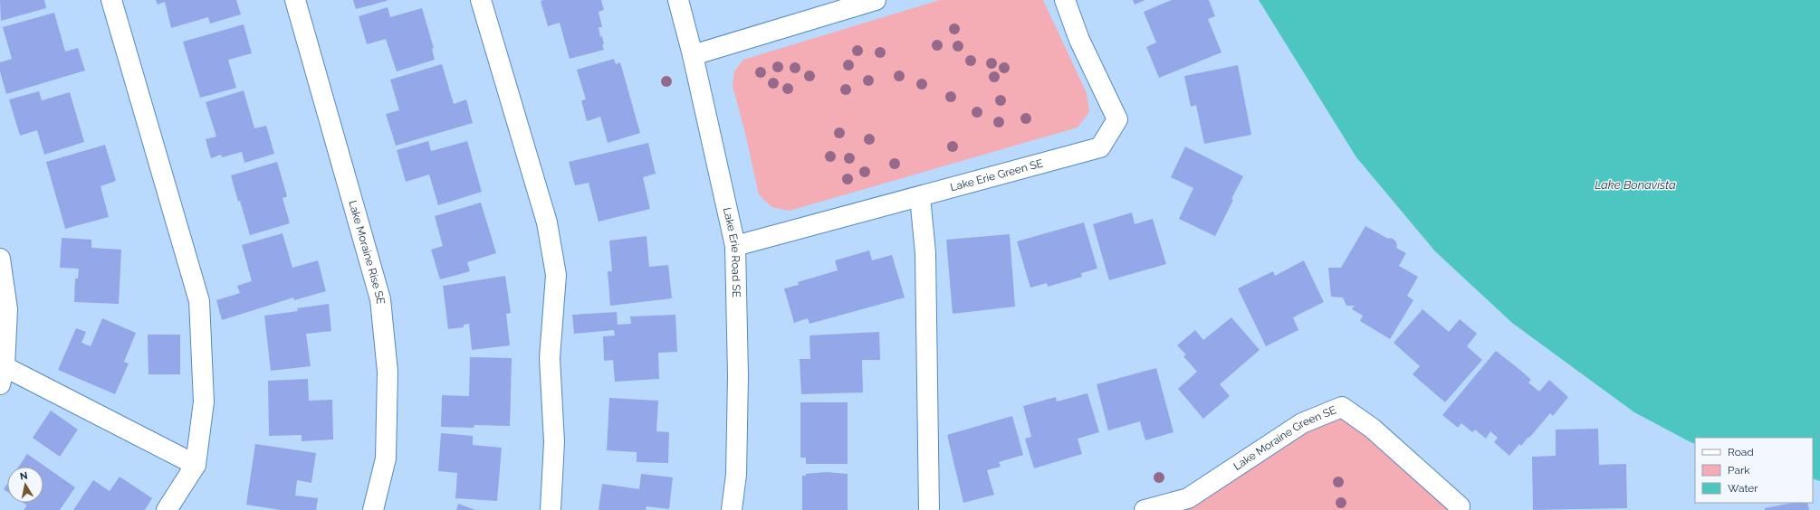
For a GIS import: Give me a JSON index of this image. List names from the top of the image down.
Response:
{
  "streets": {
    "street": [
      "Lake Erie Green SE",
      "Lake Moraine Rise SE",
      "Lake Erie Road SE",
      "Lake Moraine Green SE"
    ]
  },
  "crossings": [
    ["Lake Erie Green SE", "Lake Erie Road SE"]
  ],
  "water": ["Lake Bonavista"],
  "legend": ["Road", "Park", "Water"],
  "north": "top"
}
